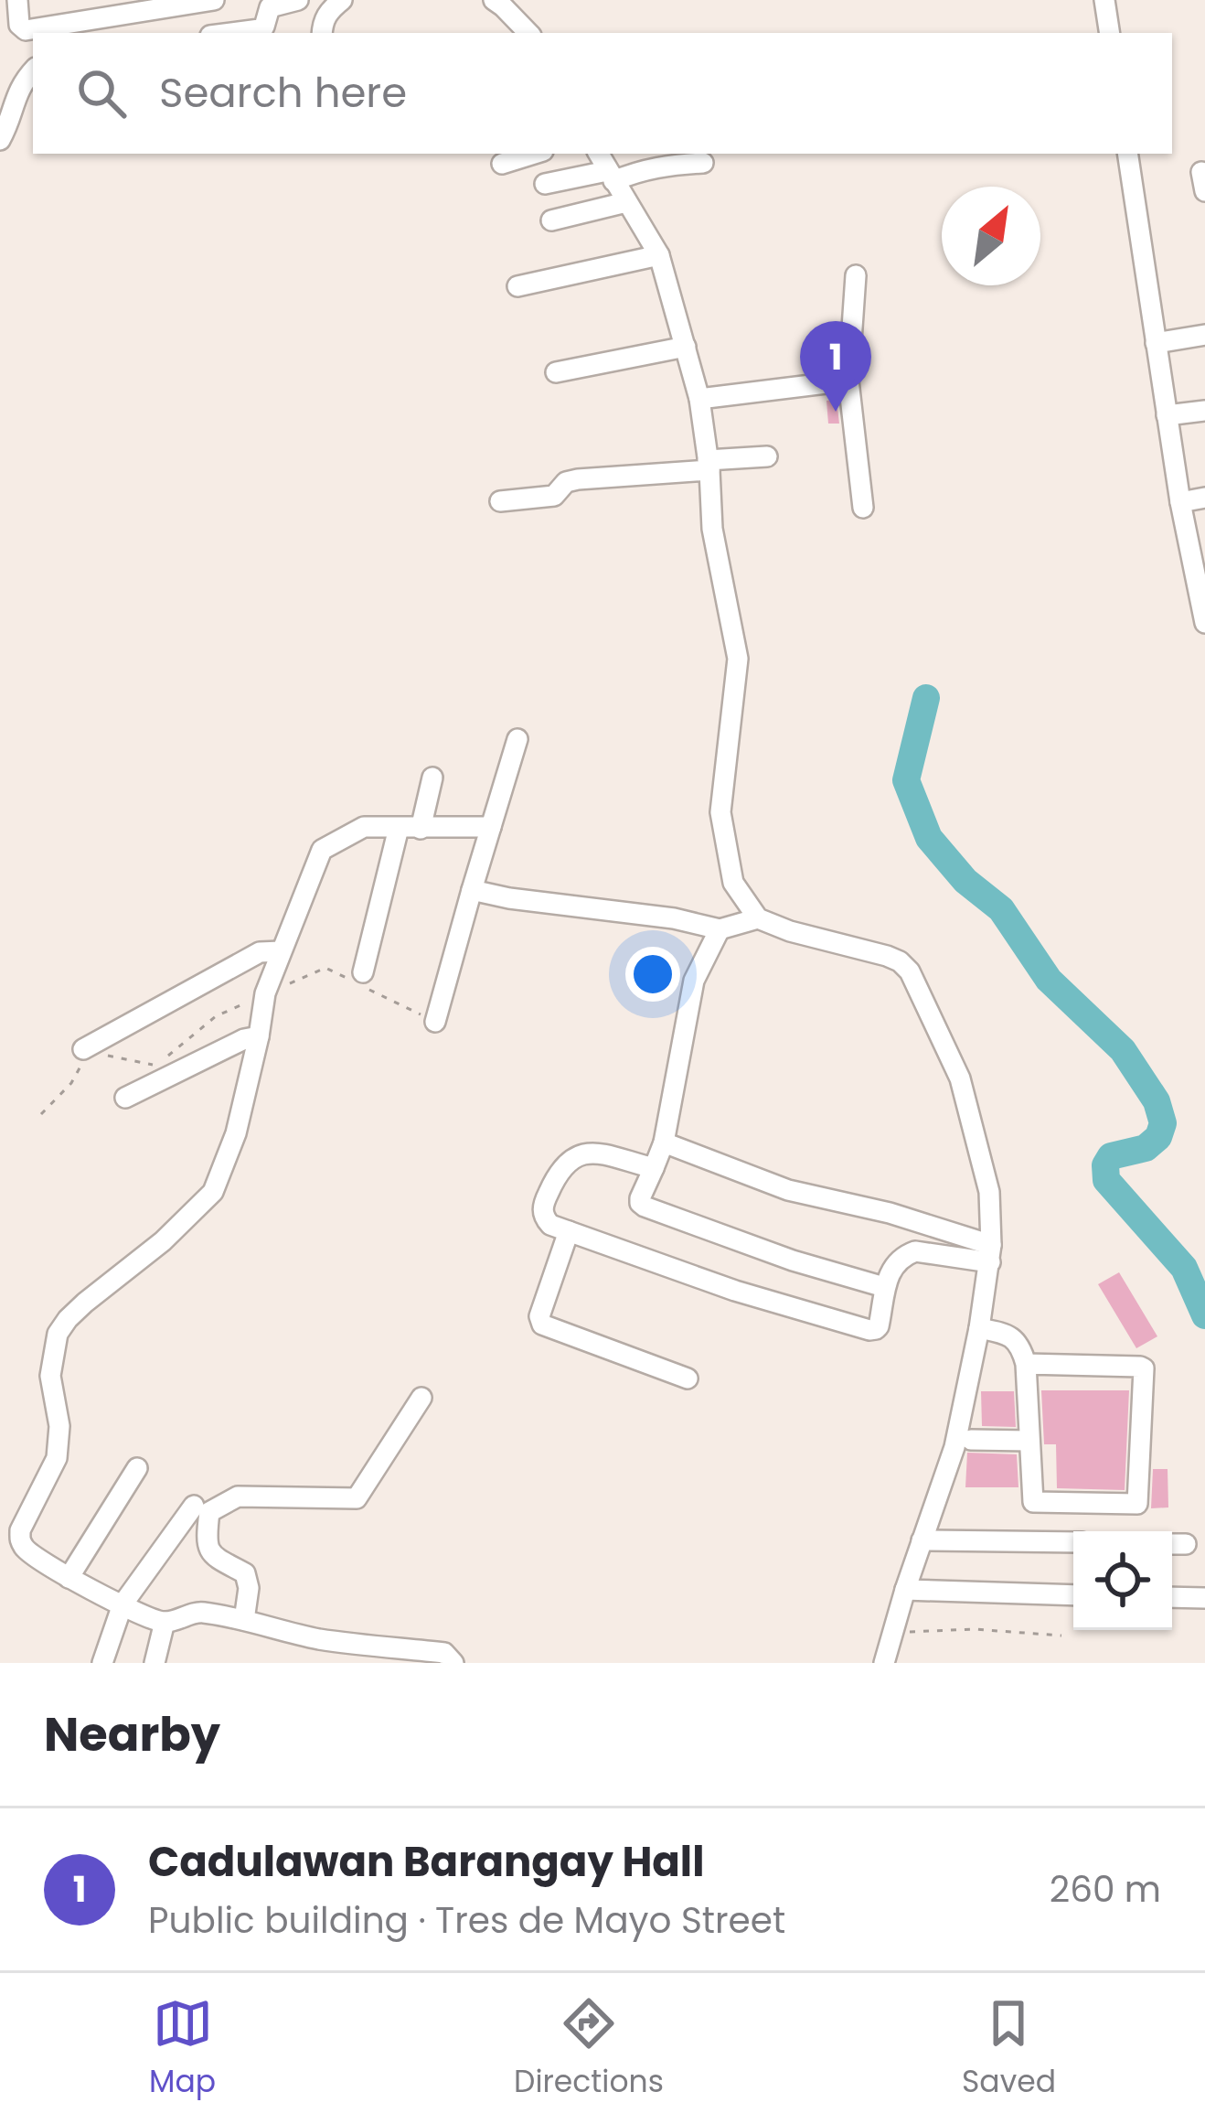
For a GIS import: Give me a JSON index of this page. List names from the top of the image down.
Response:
{
  "north": "top right",
  "page": {
    "search": "Search here",
    "pins": "1",
    "heading": "Nearby",
    "list": [
      {
        "mark": "1",
        "name": "Cadulawan Barangay Hall",
        "note": "Public building · Tres de Mayo Street",
        "value": "260 m"
      }
    ],
    "nav": ["Map", "Directions", "Saved"]
  }
}
